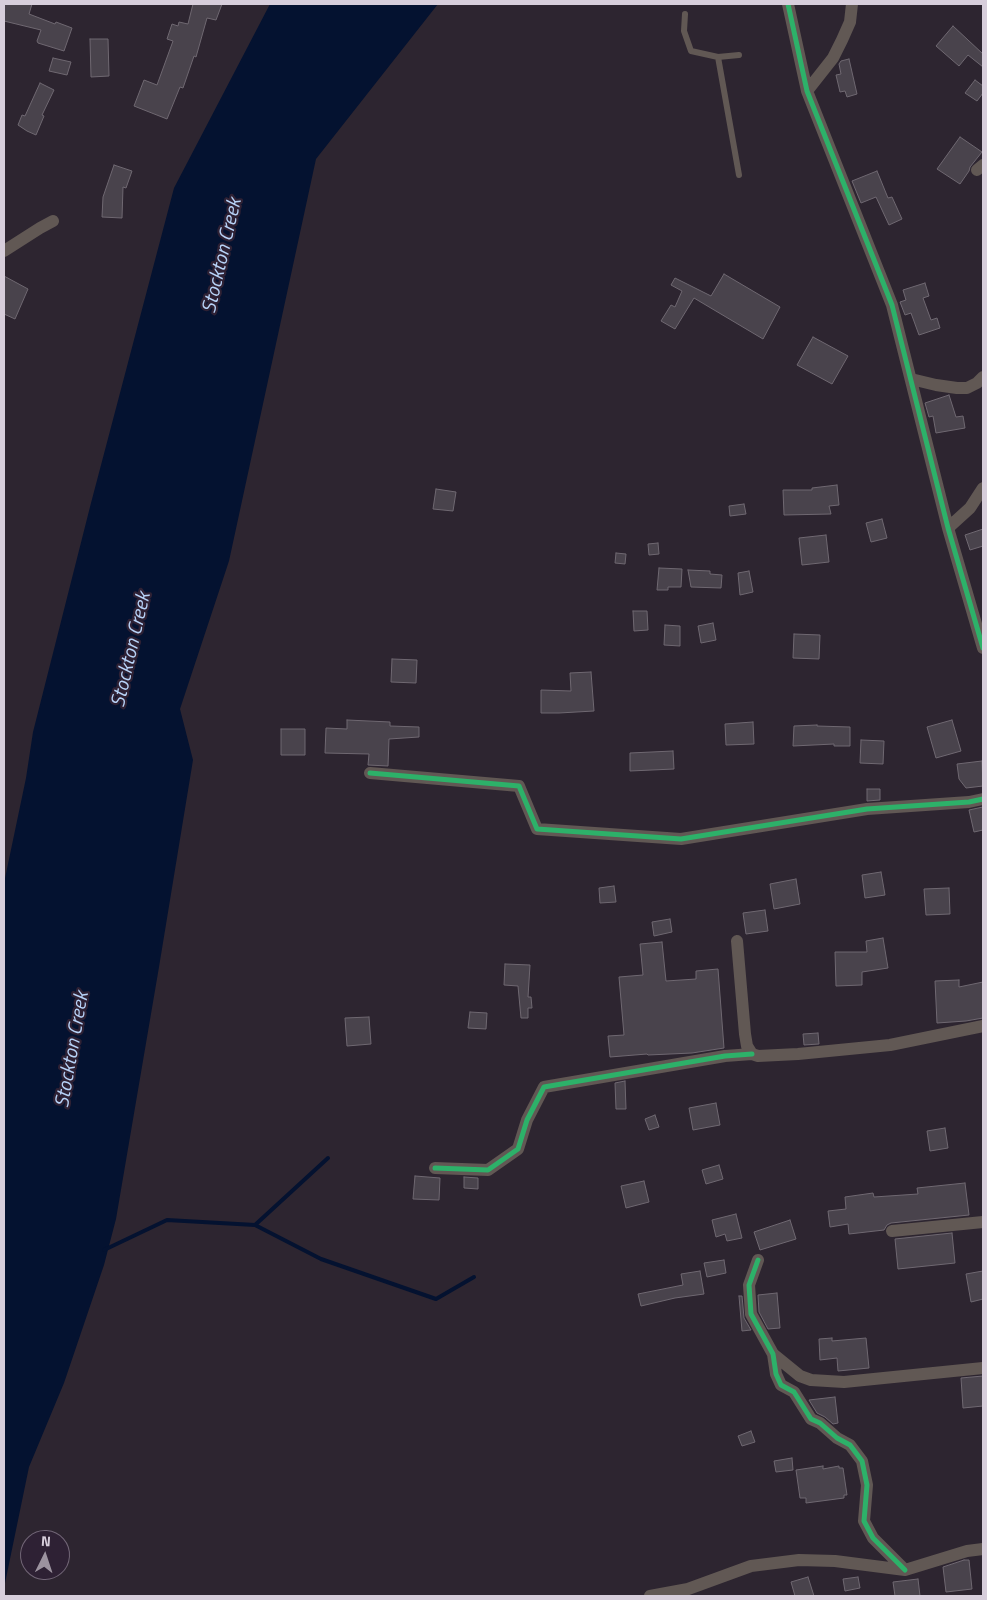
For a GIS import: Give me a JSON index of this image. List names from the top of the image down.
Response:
{
  "water": ["Stockton Creek"],
  "north": "top"
}
